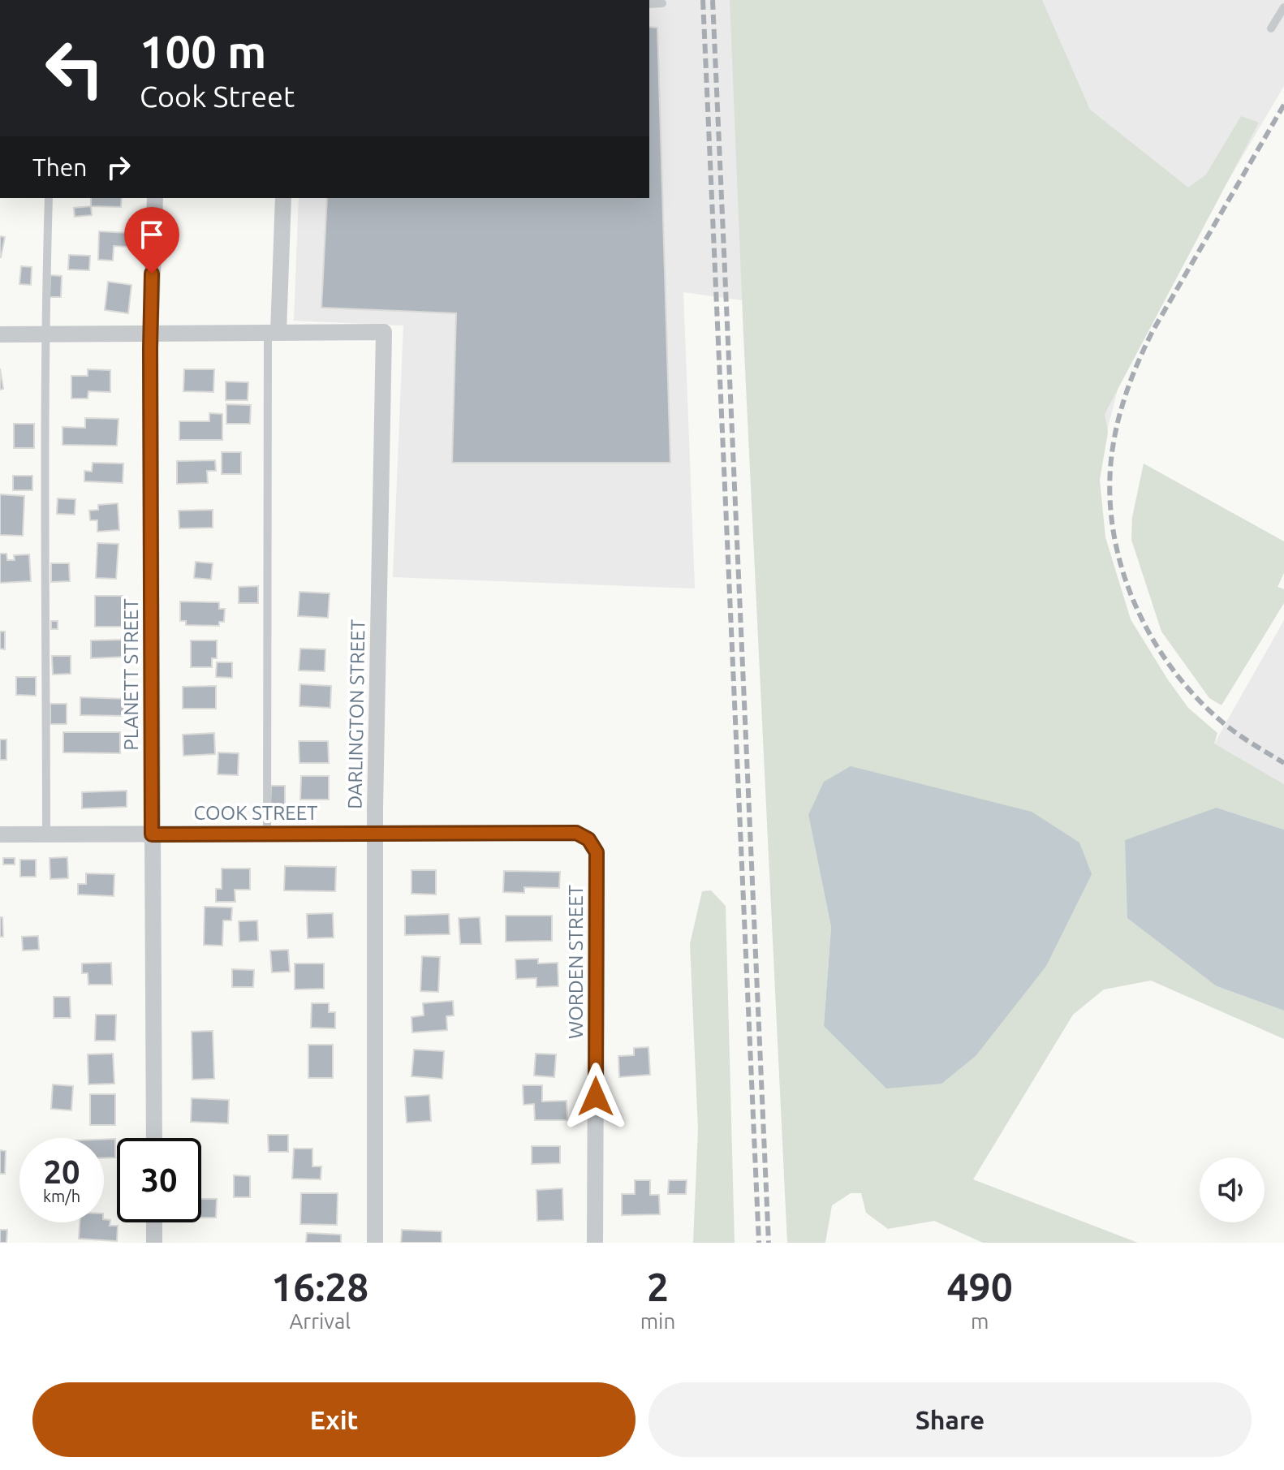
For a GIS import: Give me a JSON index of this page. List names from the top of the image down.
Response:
{
  "streets": {
    "street": [
      "PLANETT STREET",
      "DARLINGTON STREET",
      "COOK STREET",
      "WORDEN STREET"
    ]
  },
  "crossings": [
    ["PLANETT STREET", "COOK STREET"],
    ["DARLINGTON STREET", "COOK STREET"],
    ["COOK STREET", "WORDEN STREET"]
  ],
  "page": {
    "turn": ["100 m", "Cook Street"],
    "then": "Then",
    "speed": "20 km/h",
    "limit": "30",
    "eta": [
      "16:28",
      "Arrival",
      "2",
      "min",
      "490",
      "m"
    ],
    "buttons": ["Exit", "Share"]
  }
}
